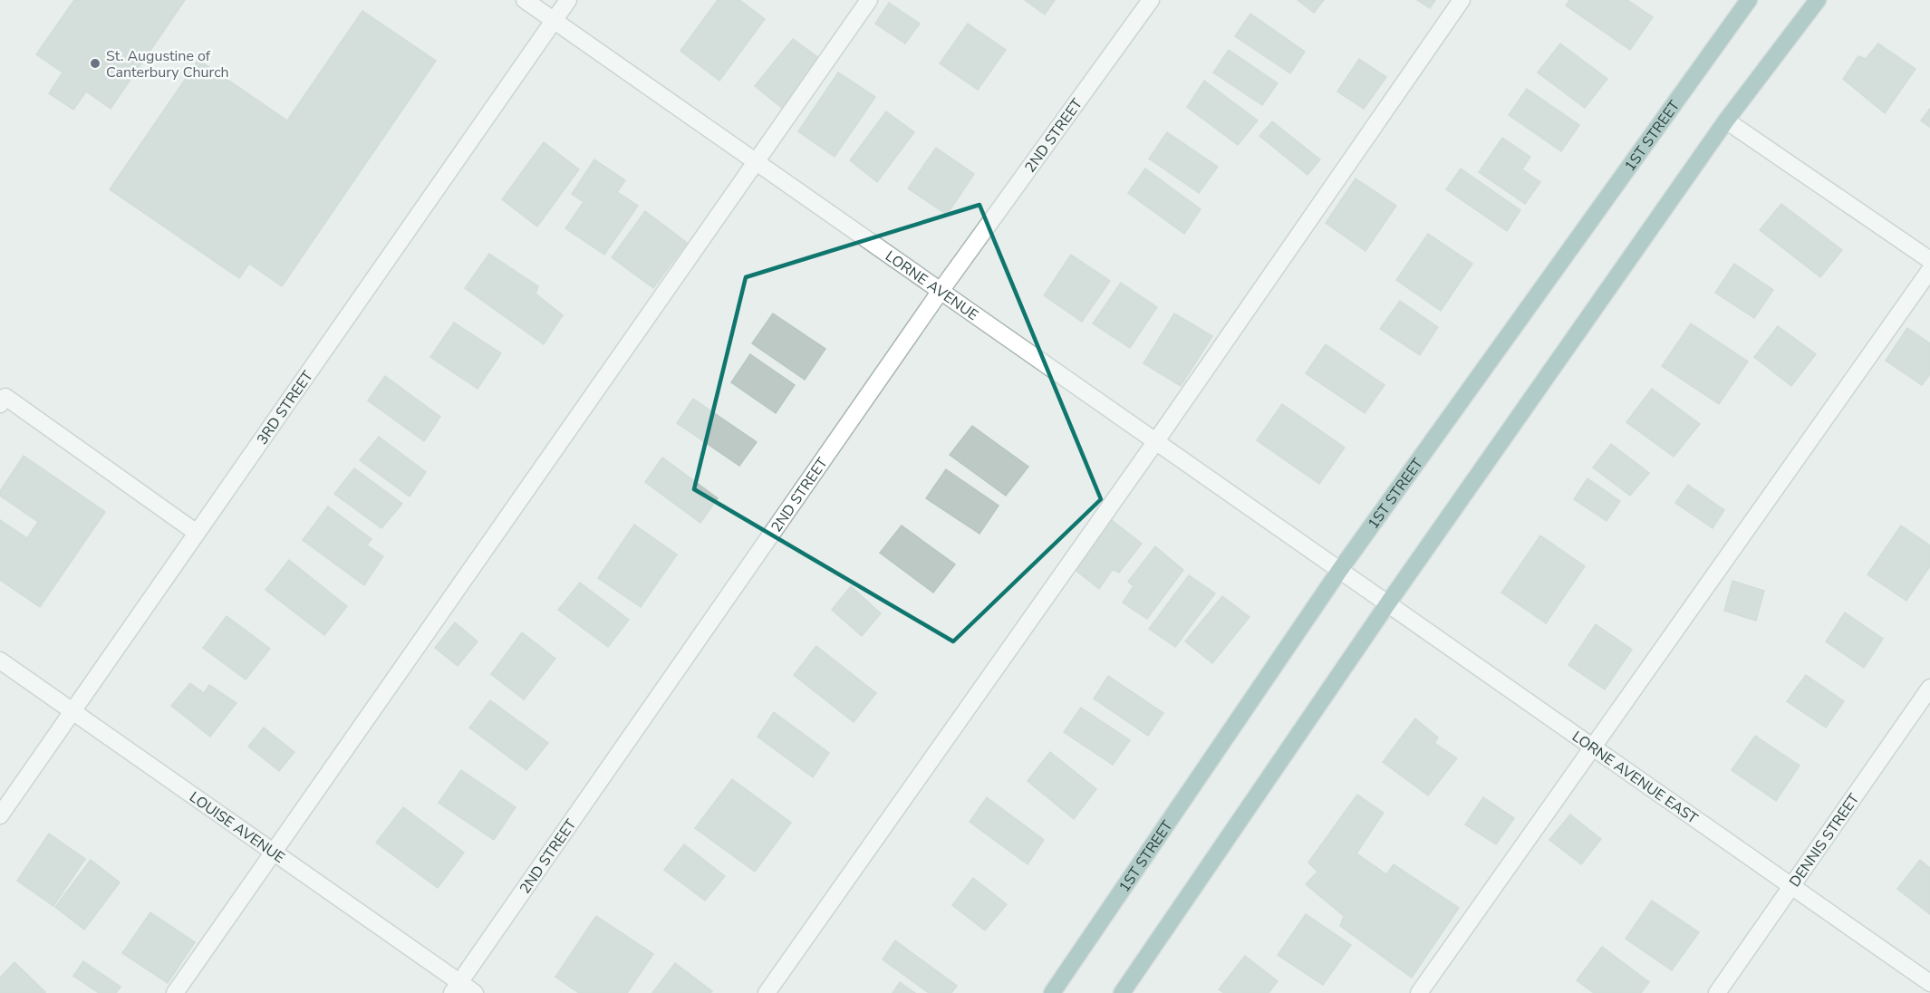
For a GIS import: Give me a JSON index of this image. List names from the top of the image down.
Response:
{
  "streets": {
    "main road": ["1ST STREET"],
    "street": [
      "2ND STREET",
      "LORNE AVENUE",
      "3RD STREET",
      "LORNE AVENUE EAST",
      "LOUISE AVENUE",
      "DENNIS STREET"
    ]
  },
  "crossings": [
    ["2ND STREET", "LORNE AVENUE"],
    ["2ND STREET", "LOUISE AVENUE"],
    ["1ST STREET", "LORNE AVENUE"],
    ["1ST STREET", "LORNE AVENUE EAST"],
    ["LORNE AVENUE", "3RD STREET"],
    ["LORNE AVENUE", "LORNE AVENUE EAST"],
    ["3RD STREET", "LOUISE AVENUE"],
    ["LORNE AVENUE EAST", "DENNIS STREET"]
  ],
  "places": ["St. Augustine of Canterbury Church"]
}
